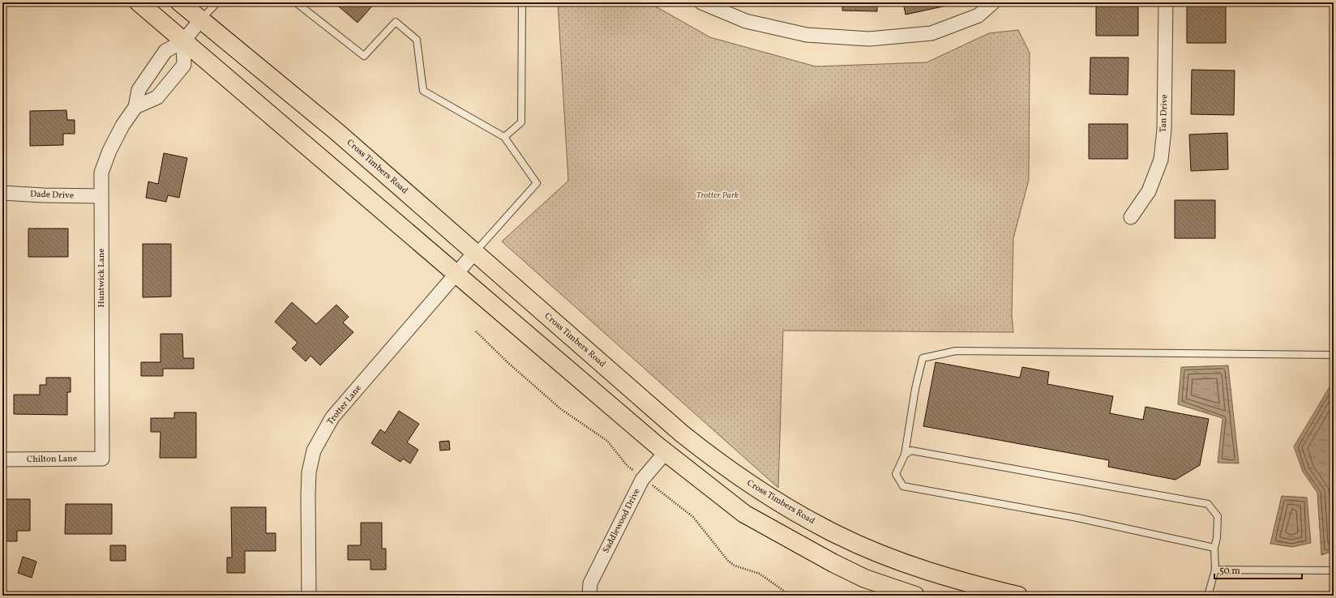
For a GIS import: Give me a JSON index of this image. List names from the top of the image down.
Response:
{
  "streets": {
    "main road": ["Cross Timbers Road"],
    "street": [
      "Tan Drive",
      "Dade Drive",
      "Huntwick Lane",
      "Trotter Lane",
      "Chilton Lane",
      "Saddlewood Drive"
    ]
  },
  "crossings": [
    ["Cross Timbers Road", "Huntwick Lane"],
    ["Cross Timbers Road", "Trotter Lane"],
    ["Dade Drive", "Huntwick Lane"],
    ["Huntwick Lane", "Chilton Lane"]
  ],
  "parks": ["Trotter Park"],
  "scale_bar": "50 m"
}
